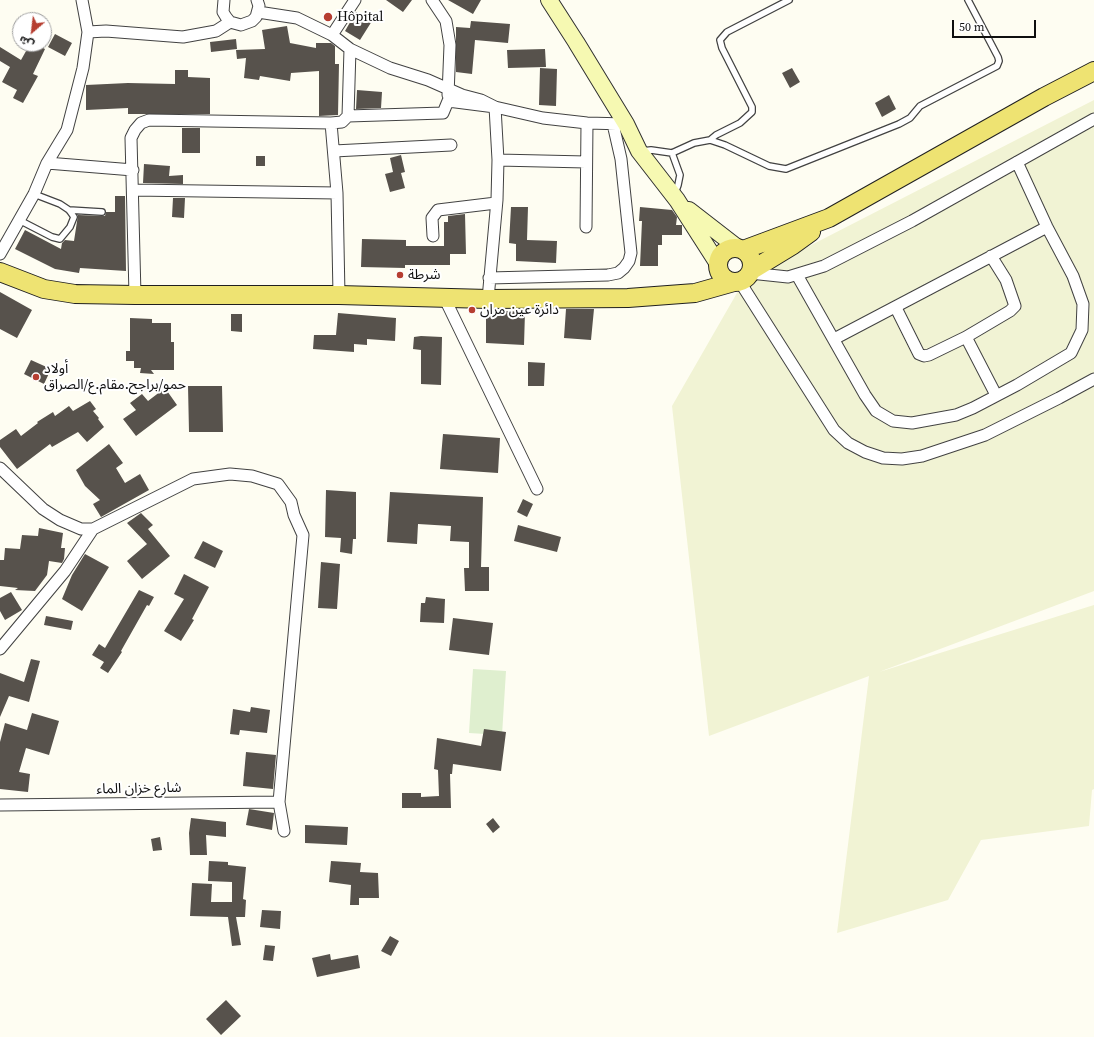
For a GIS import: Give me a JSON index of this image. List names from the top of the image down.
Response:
{
  "streets": {
    "street": ["شارع خزان الماء"]
  },
  "places": [
    "Hôpital",
    "شرطة",
    "دائرة عين مران",
    "أولاد حمو/براجح.مقام.ع/الصراق"
  ],
  "scale_bar": "50 m",
  "north": "bottom left"
}
